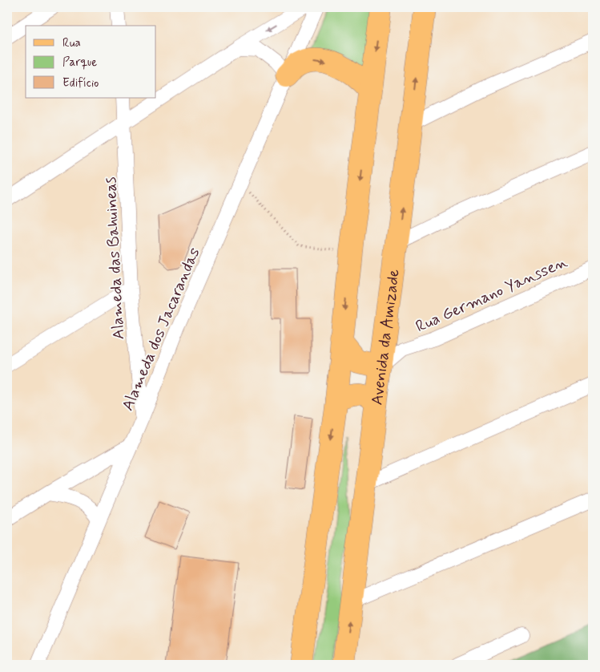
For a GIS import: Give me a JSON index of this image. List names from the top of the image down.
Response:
{
  "streets": {
    "main road": ["Avenida da Amizade"],
    "street": ["Alameda das Bahuineas", "Rua Germano Yanssen", "Alameda dos Jacarandas"]
  },
  "crossings": [
    ["Alameda das Bahuineas", "Alameda dos Jacarandas"],
    ["Rua Germano Yanssen", "Avenida da Amizade"]
  ],
  "legend": ["Rua", "Parque", "Edifício"]
}
